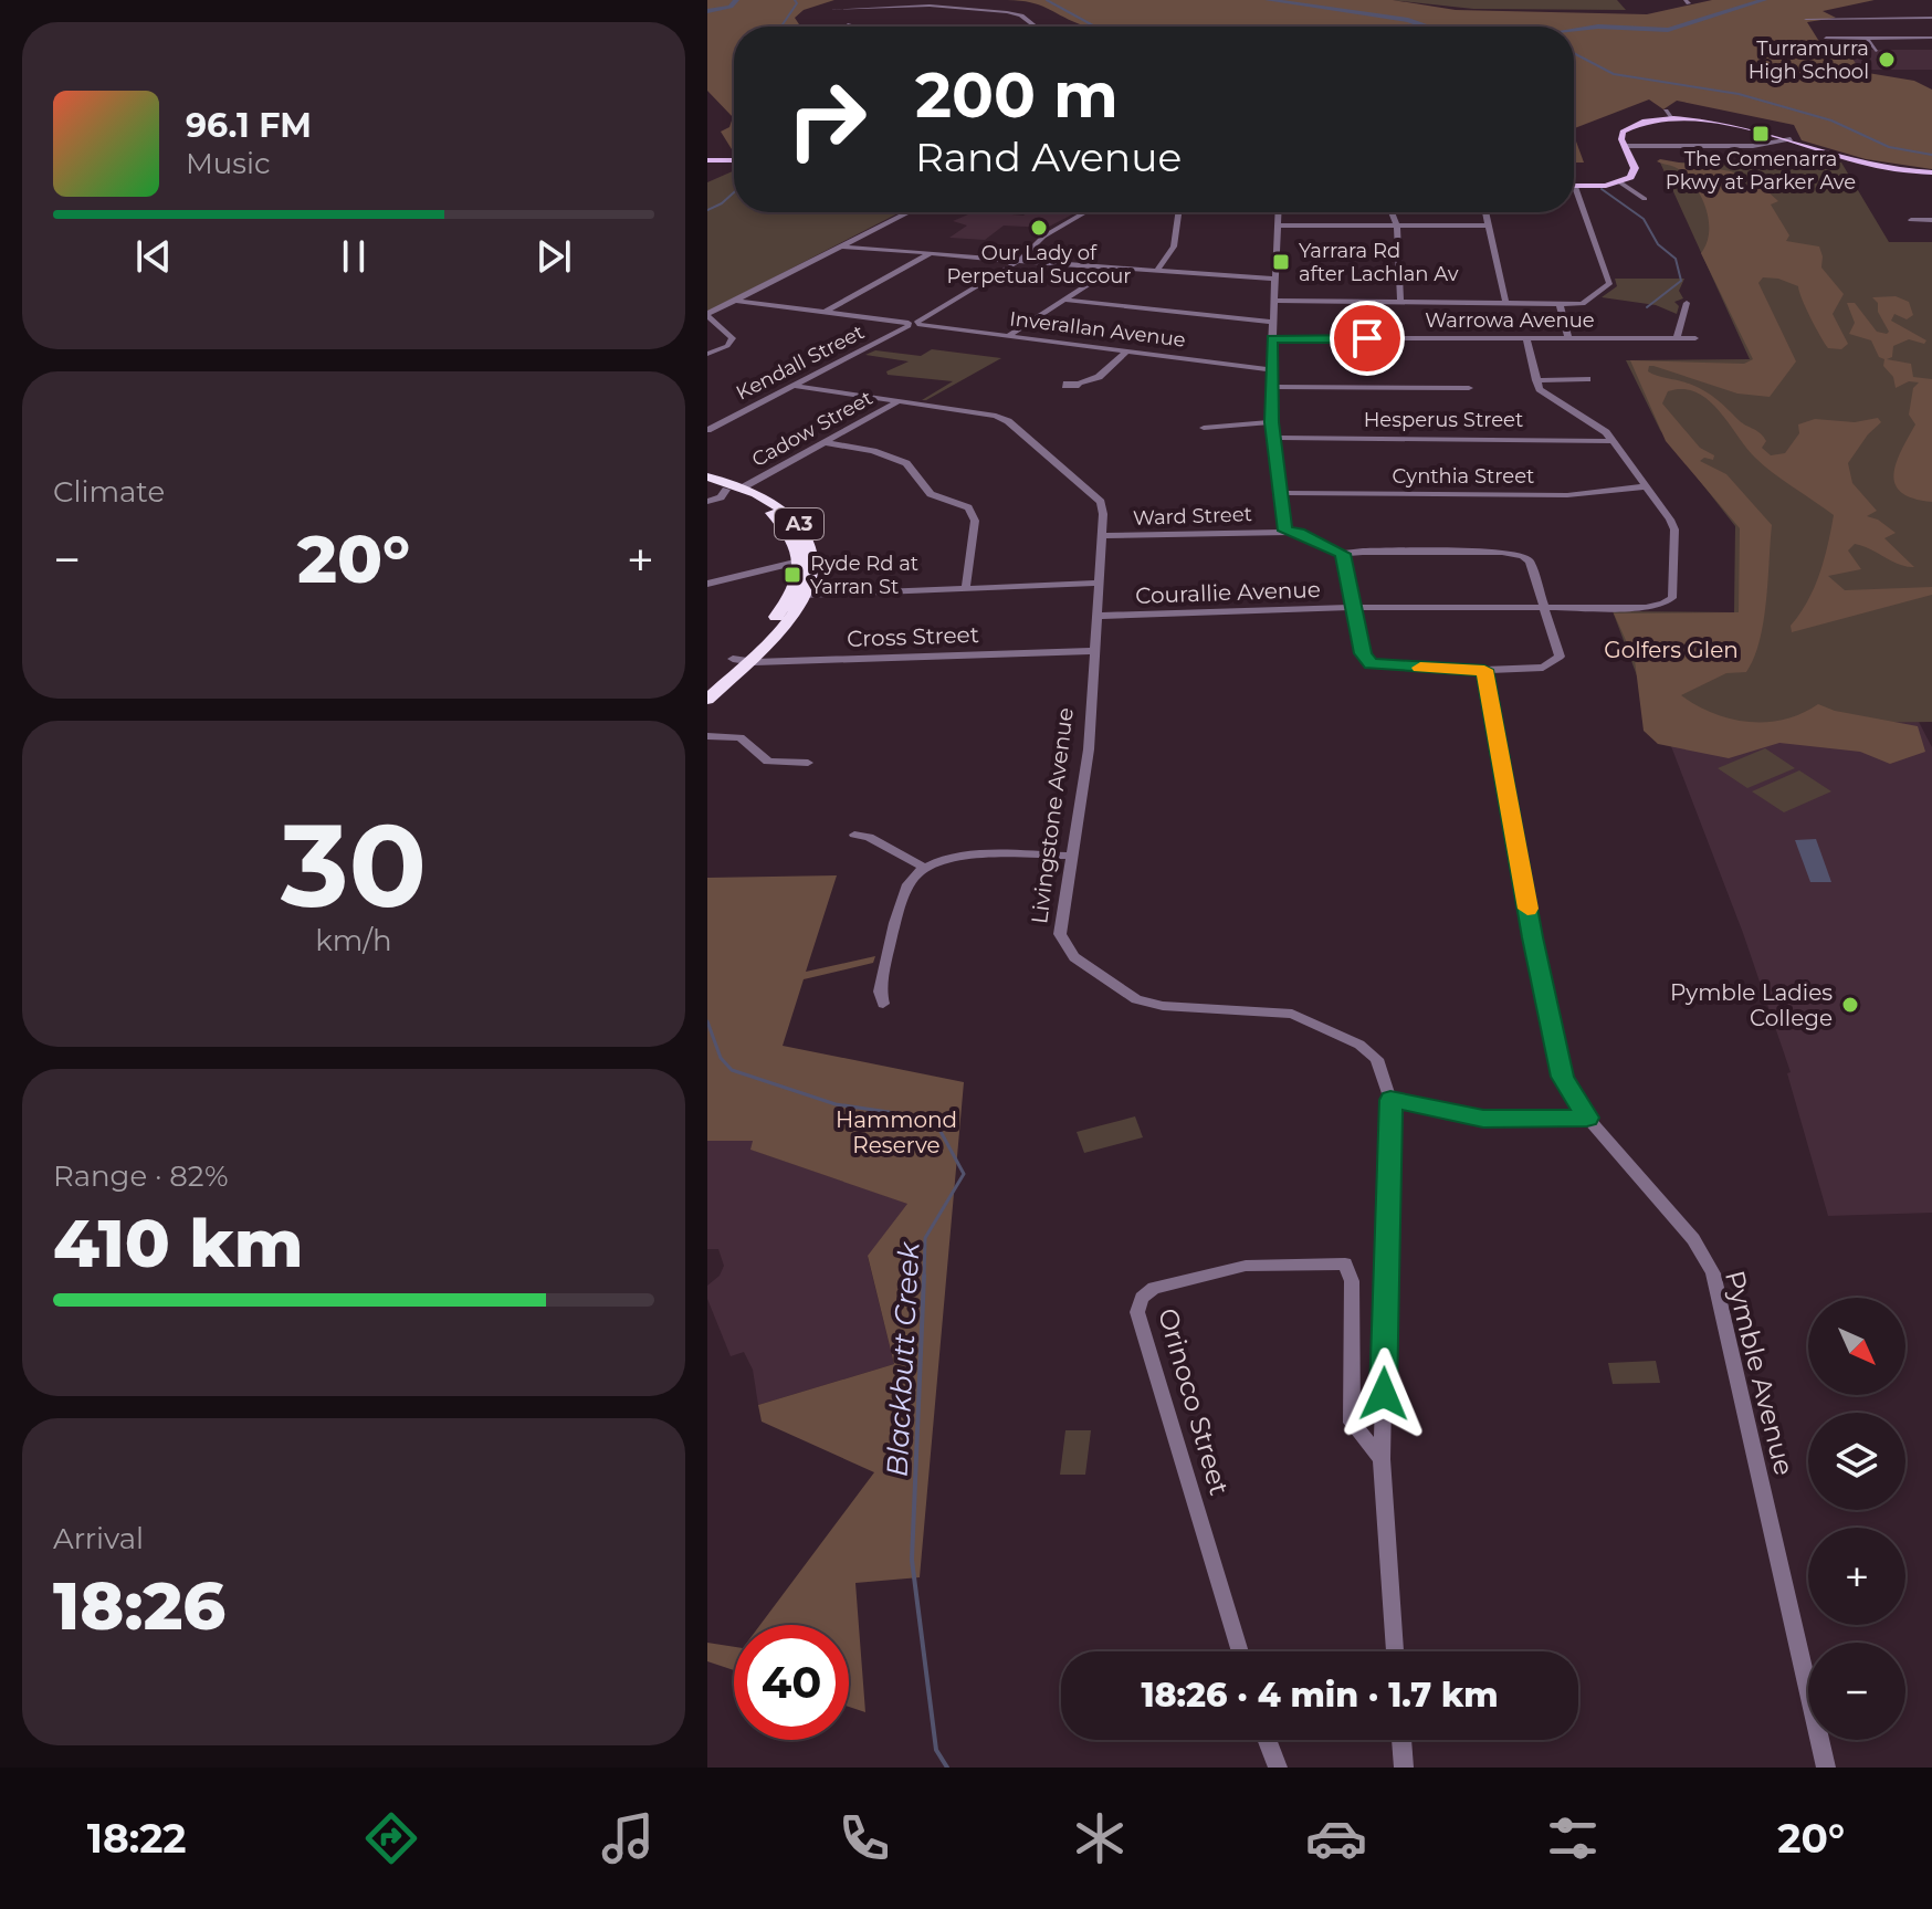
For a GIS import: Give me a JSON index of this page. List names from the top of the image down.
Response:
{
  "streets": {
    "highway": ["A3"],
    "street": [
      "Warrowa Avenue",
      "Inverallan Avenue",
      "Kendall Street",
      "Hesperus Street",
      "Cadow Street",
      "Cynthia Street",
      "Ward Street",
      "Courallie Avenue",
      "Cross Street",
      "Livingstone Avenue",
      "Pymble Avenue",
      "Orinoco Street"
    ]
  },
  "crossings": [
    ["Inverallan Avenue", "Kendall Street"],
    ["Kendall Street", "Livingstone Avenue"],
    ["Cadow Street", "A3"],
    ["Cadow Street", "Livingstone Avenue"],
    ["Cynthia Street", "Courallie Avenue"],
    ["Ward Street", "Livingstone Avenue"],
    ["A3", "Cross Street"],
    ["Courallie Avenue", "Livingstone Avenue"],
    ["Cross Street", "Livingstone Avenue"],
    ["Livingstone Avenue", "Orinoco Street"]
  ],
  "water": ["Blackbutt Creek"],
  "parks": ["Golfers Glen", "Hammond Reserve"],
  "places": {
    "other": ["Turramurra High School", "Our Lady of Perpetual Succour", "Pymble Ladies College"],
    "transit": ["The Comenarra Pkwy at Parker Ave", "Yarrara Rd after Lachlan Av", "Ryde Rd at Yarran St"]
  },
  "north": "bottom right",
  "page": {
    "turn": ["200 m", "Rand Avenue"],
    "song": ["96.1 FM", "Music"],
    "tile": [
      "Climate",
      ["30", "km/h"],
      ["Range · 82%", "410 km"],
      ["Arrival", "18:26"]
    ],
    "heat": ["−", "20°", "+"],
    "map_buttons": ["+", "−"],
    "limit": "40",
    "trip": "18:26 · 4 min · 1.7 km",
    "tabs": ["18:22", "20°"]
  }
}
